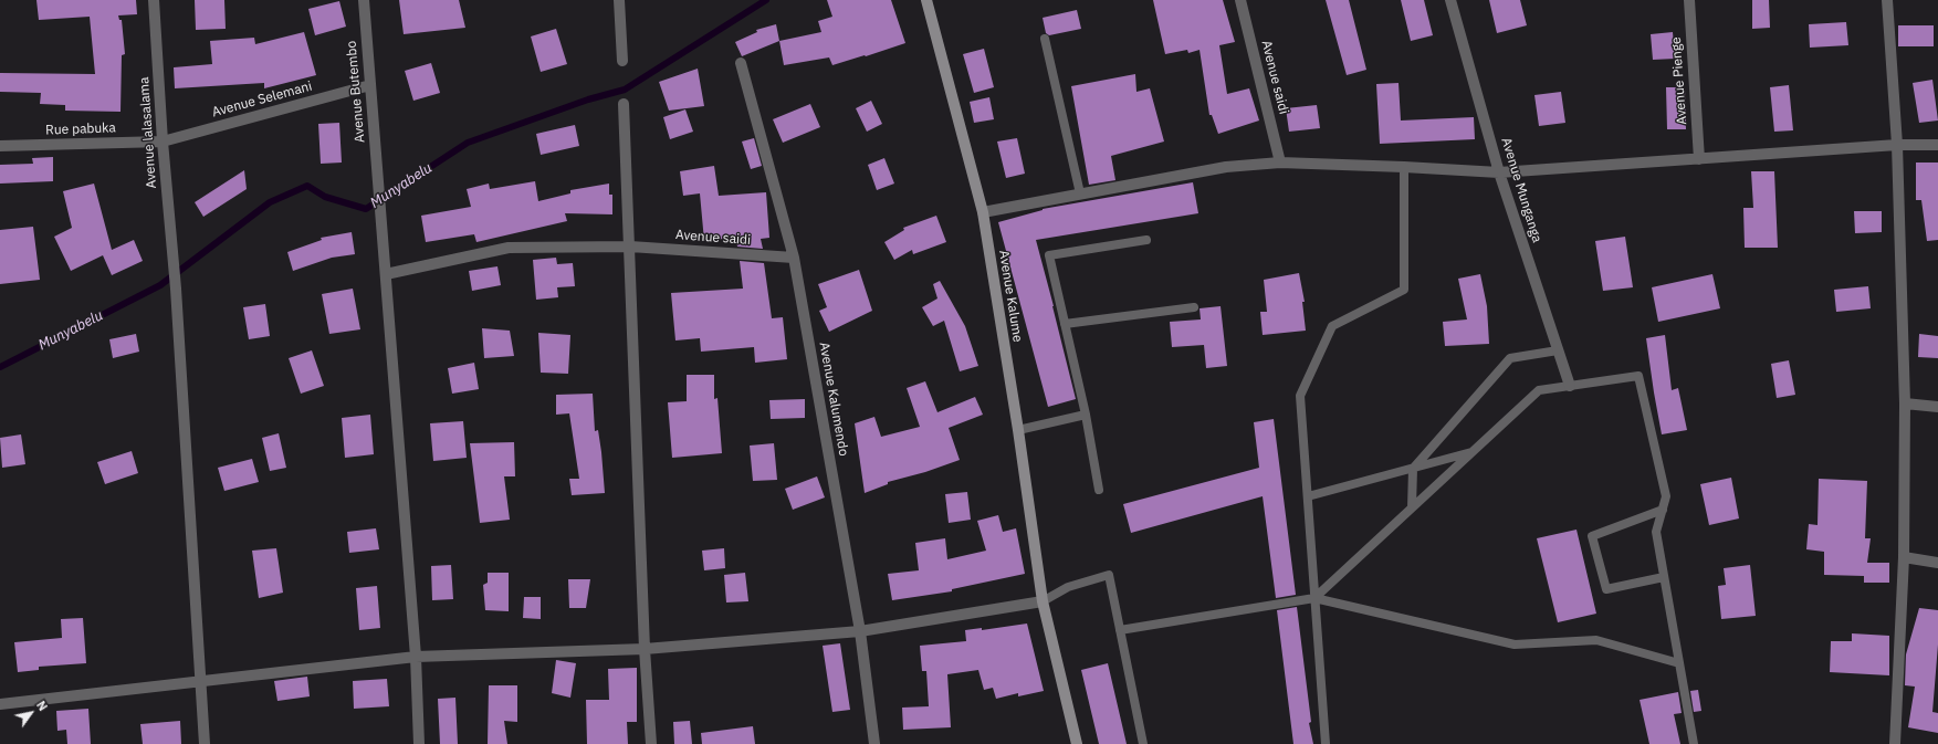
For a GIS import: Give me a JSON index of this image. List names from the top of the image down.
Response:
{
  "streets": {
    "street": [
      "Avenue saidi",
      "Avenue Pienge",
      "Avenue Butembo",
      "Avenue Selemani",
      "Rue pabuka",
      "Avenue lalasalama",
      "Avenue Munganga",
      "Avenue Kalume",
      "Avenue Kalumendo"
    ]
  },
  "crossings": [
    ["Avenue saidi", "Avenue Butembo"],
    ["Avenue saidi", "Avenue Kalumendo"],
    ["Avenue Butembo", "Avenue Selemani"],
    ["Avenue Selemani", "Rue pabuka"],
    ["Avenue Selemani", "Avenue lalasalama"],
    ["Rue pabuka", "Avenue lalasalama"]
  ],
  "water": ["Munyabelu"],
  "north": "top right"
}
